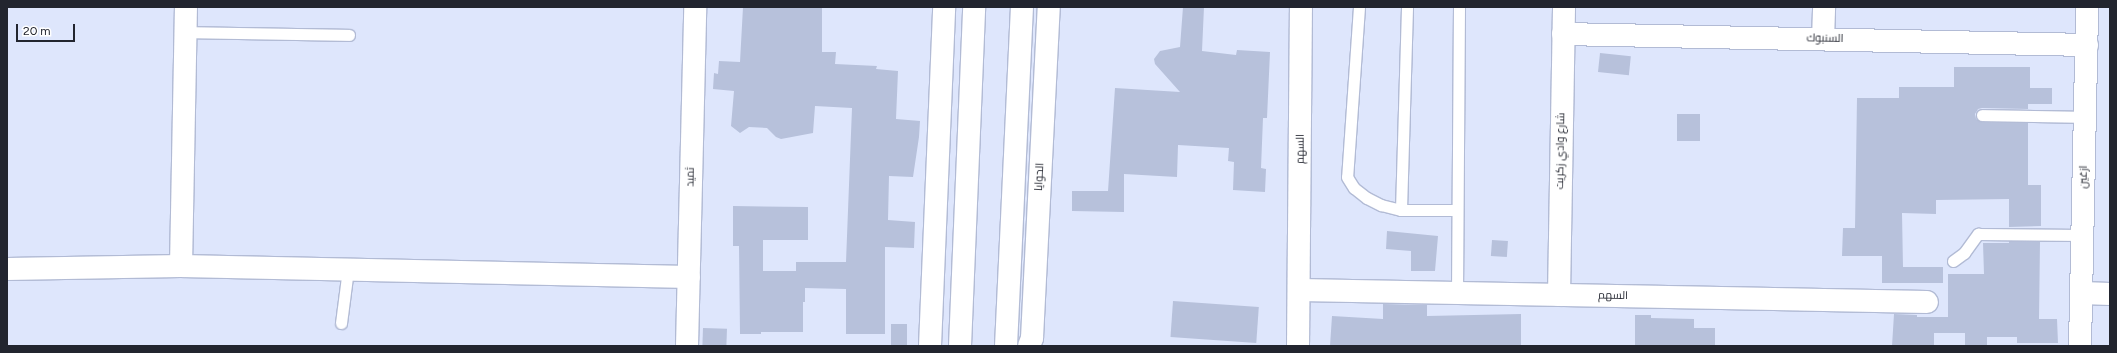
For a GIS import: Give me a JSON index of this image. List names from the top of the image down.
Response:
{
  "streets": {
    "street": [
      "السنبوك",
      "السهم",
      "شارع وادي زكريت",
      "ثميد",
      "الحوايا",
      "ازغين"
    ]
  },
  "crossings": [
    ["السنبوك", "شارع وادي زكريت"],
    ["السنبوك", "ازغين"],
    ["السهم", "شارع وادي زكريت"]
  ],
  "scale_bar": "20 m"
}
